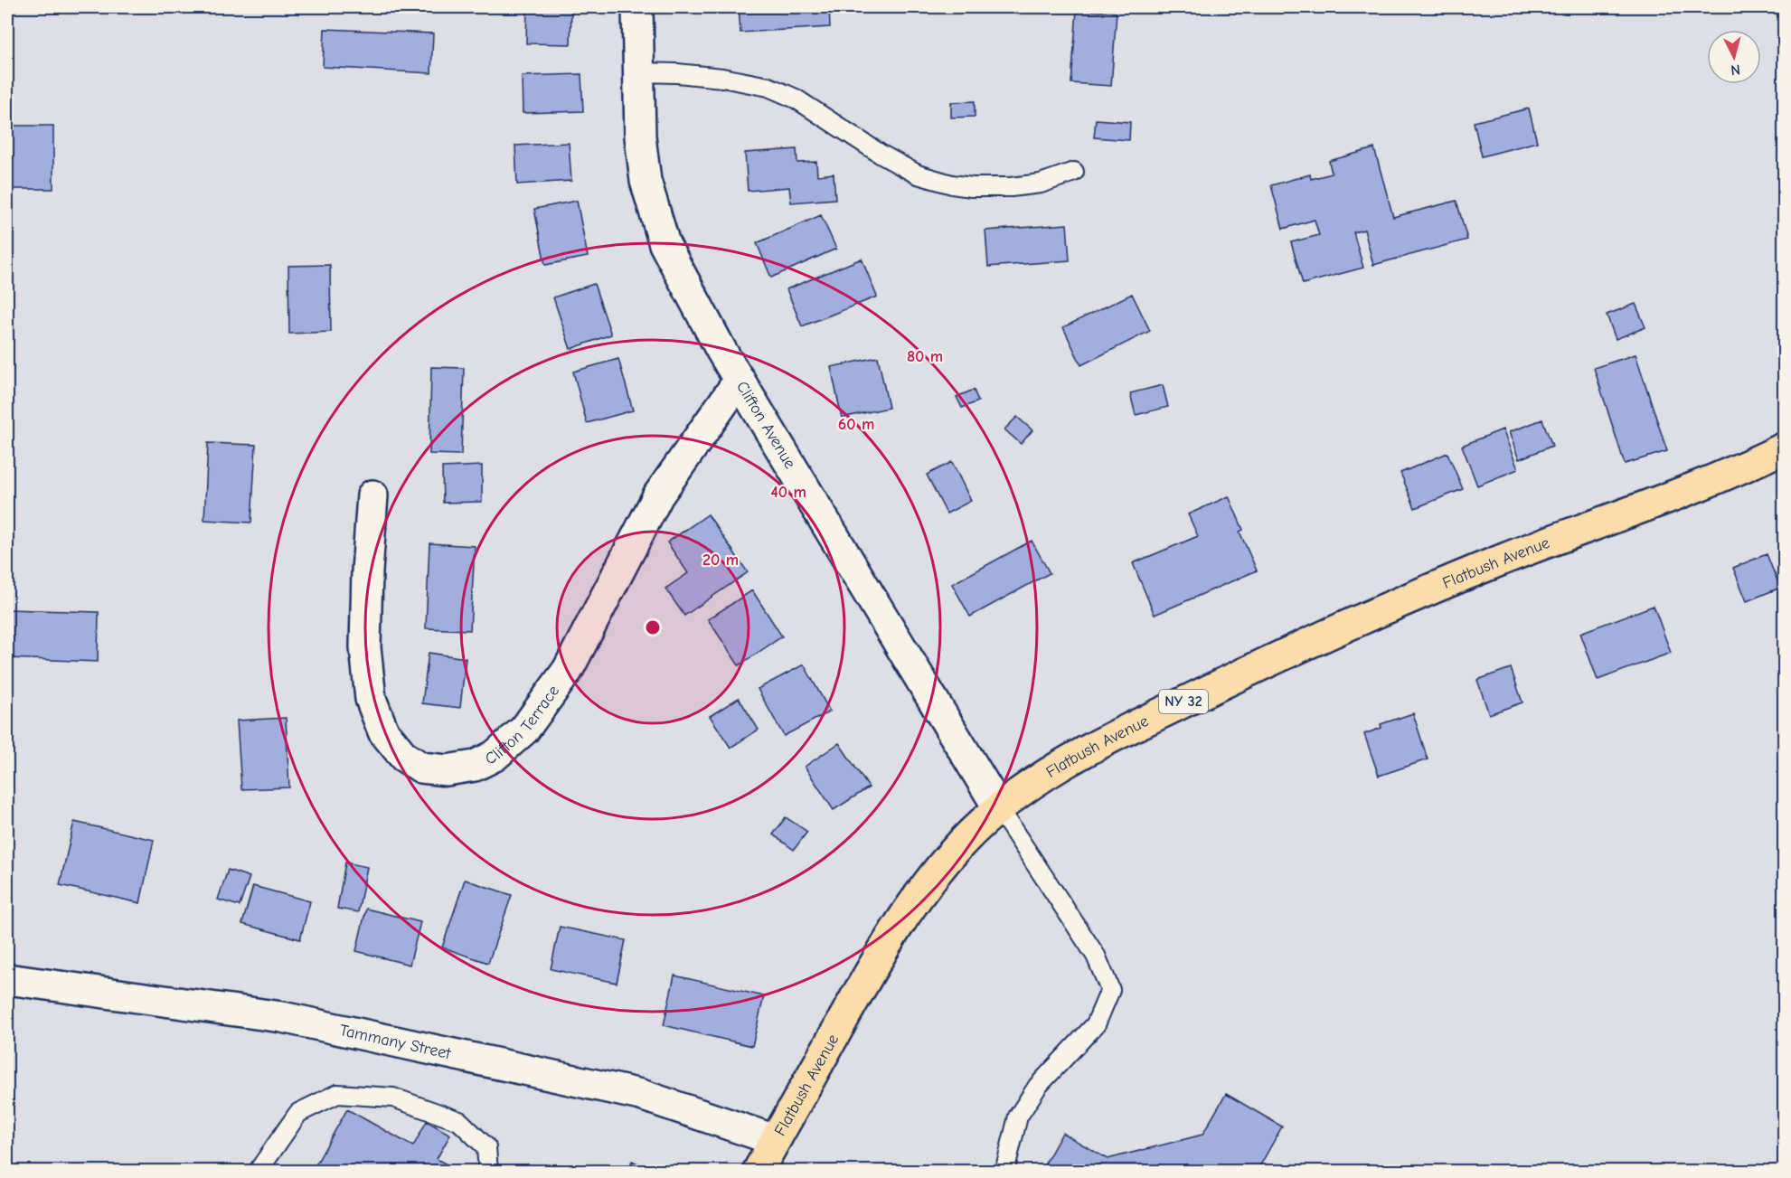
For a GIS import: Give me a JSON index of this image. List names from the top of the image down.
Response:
{
  "streets": {
    "main road": ["Flatbush Avenue", "NY 32"],
    "street": ["Clifton Avenue", "Clifton Terrace", "Tammany Street"]
  },
  "crossings": [
    ["Clifton Avenue", "Flatbush Avenue"],
    ["Clifton Avenue", "Clifton Terrace"],
    ["Flatbush Avenue", "Tammany Street"]
  ],
  "north": "bottom",
  "rings": [
    "80 m",
    "60 m",
    "40 m",
    "20 m"
  ]
}
